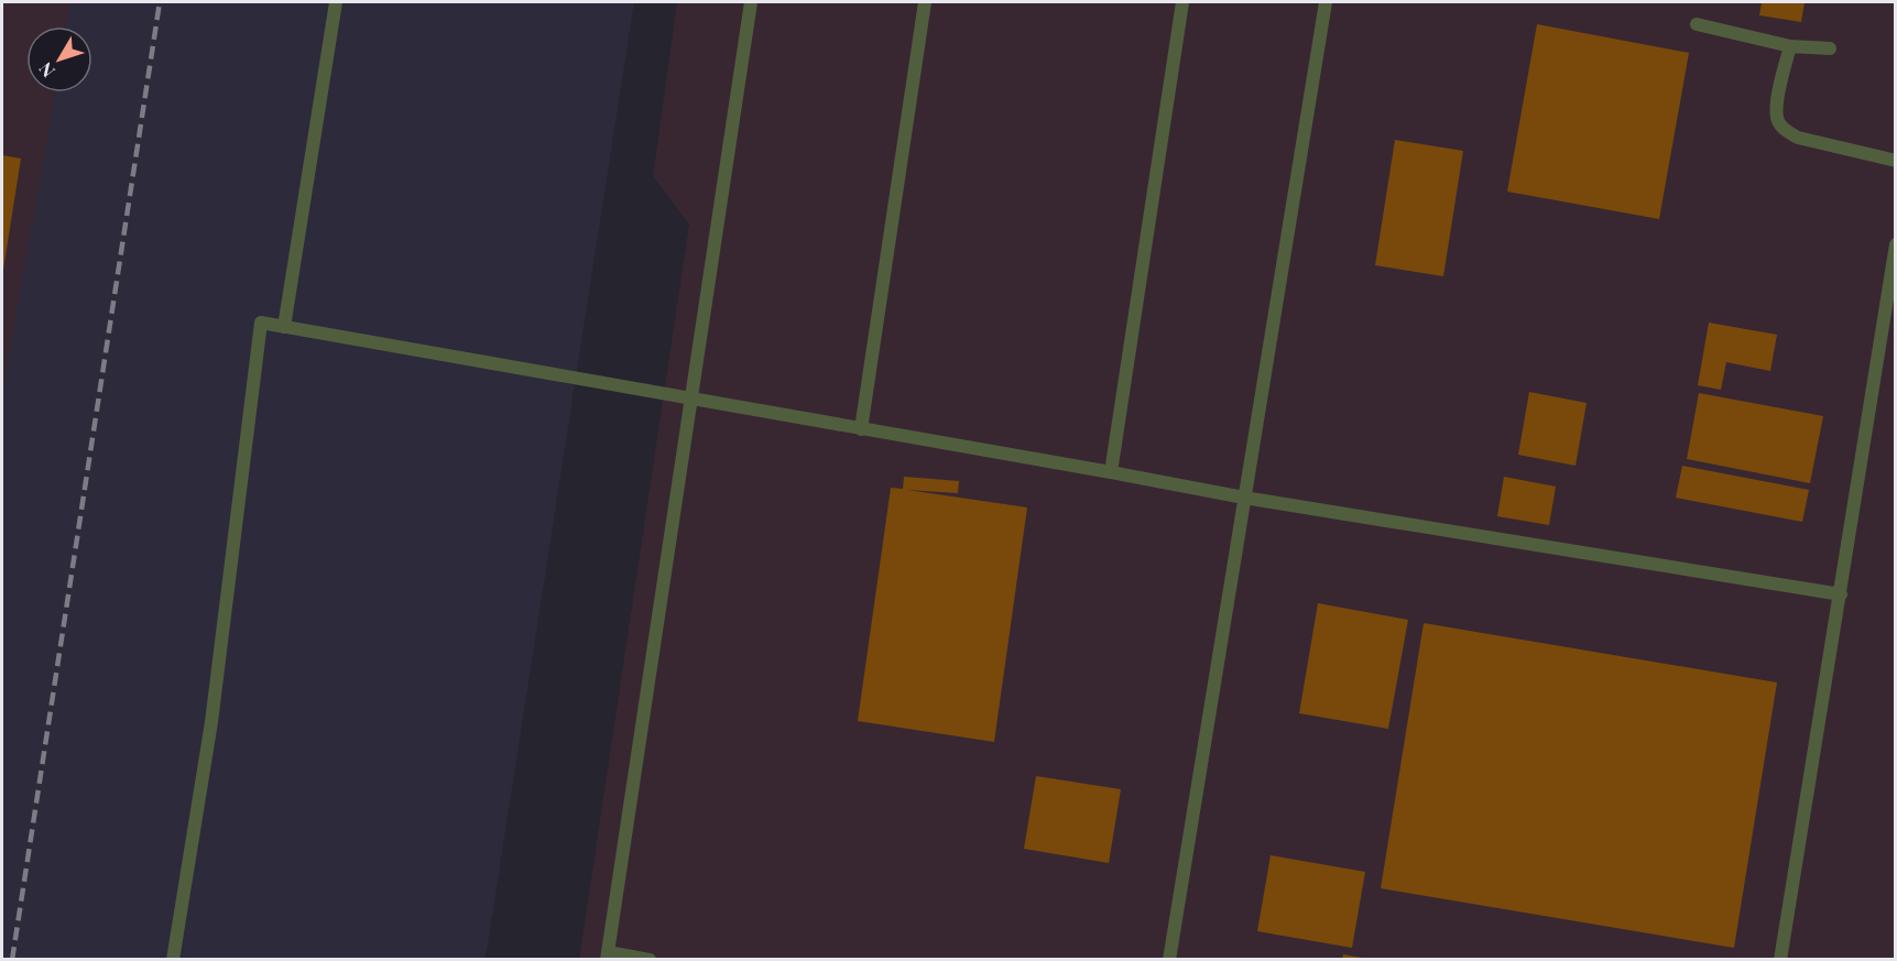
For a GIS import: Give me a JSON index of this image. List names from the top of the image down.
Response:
{
  "north": "bottom left"
}
